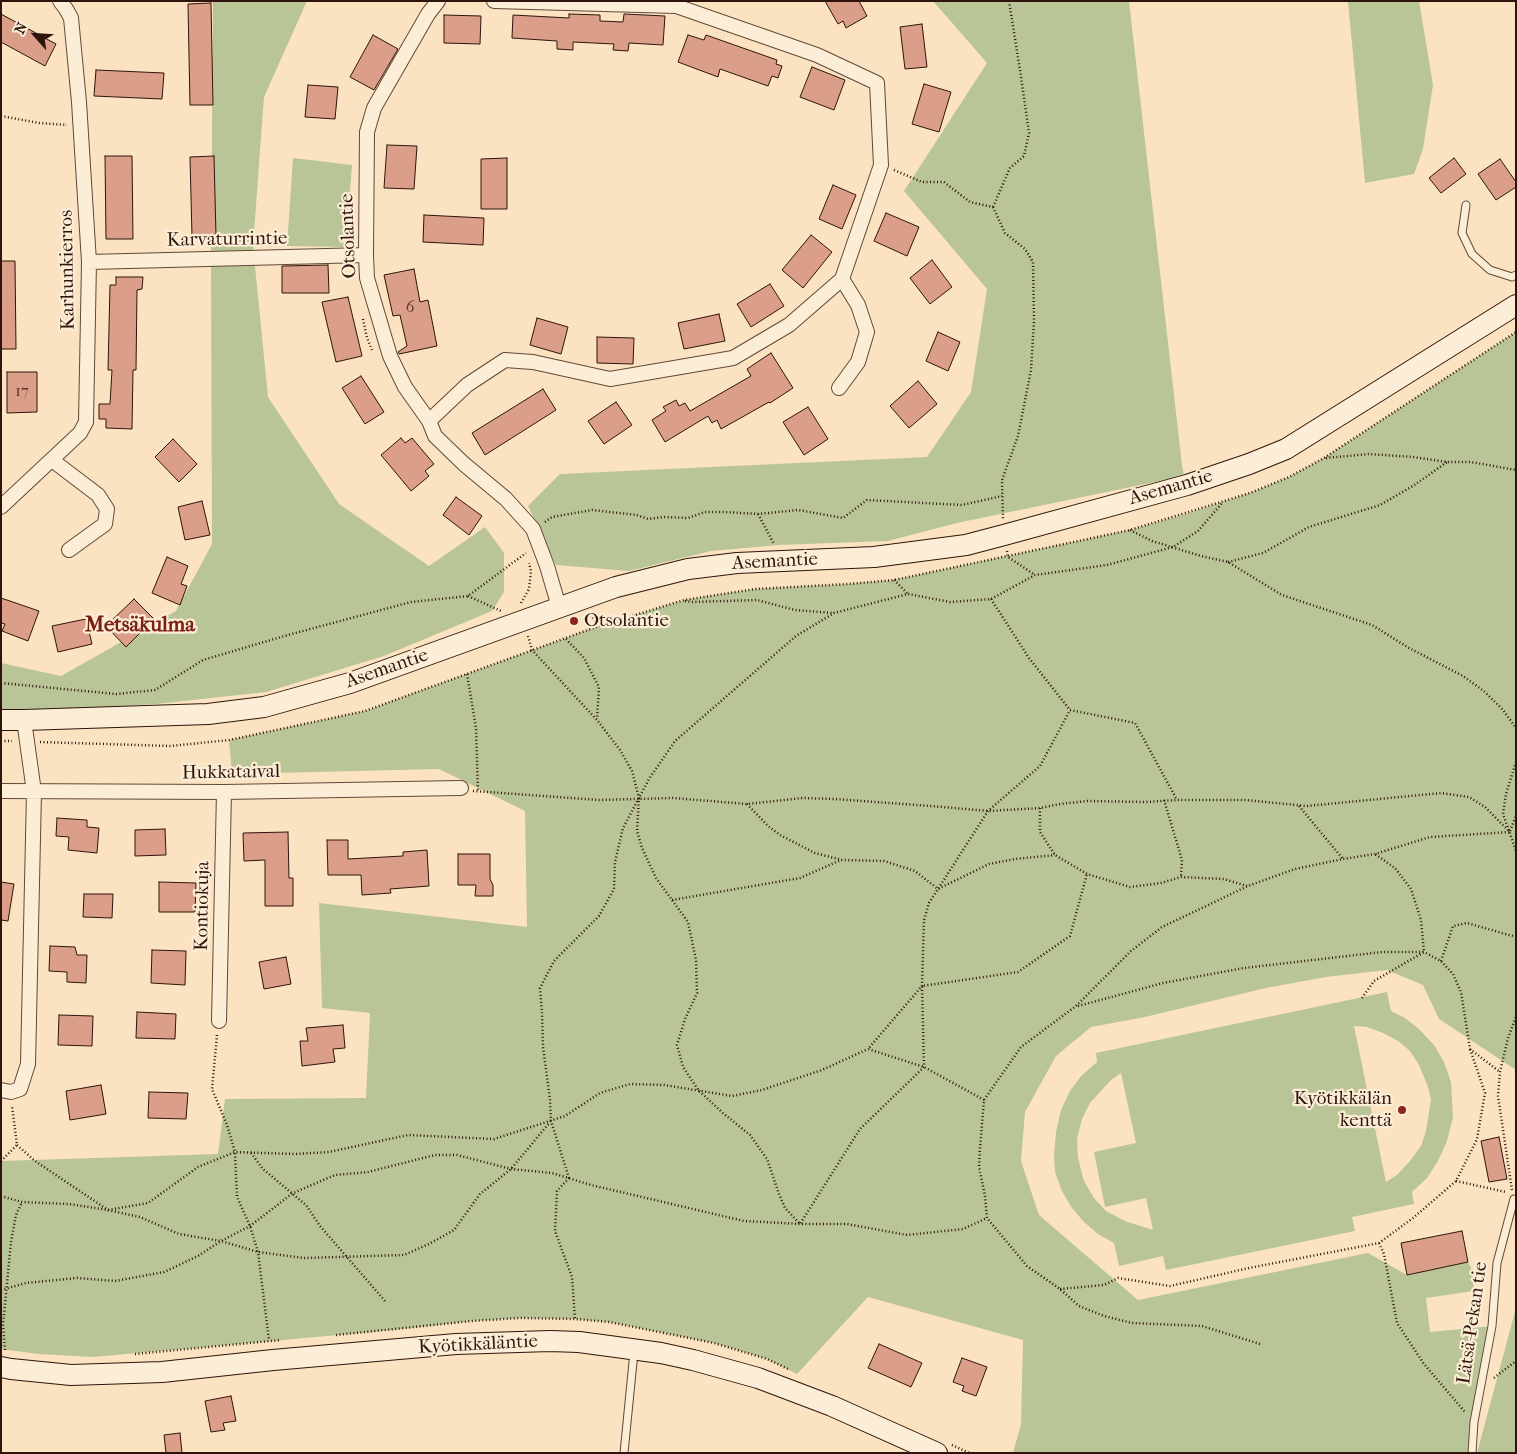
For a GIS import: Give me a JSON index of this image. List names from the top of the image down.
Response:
{
  "streets": {
    "main road": ["Asemantie", "Kyötikkäläntie"],
    "street": [
      "Otsolantie",
      "Karvaturrintie",
      "Karhunkierros",
      "Hukkataival",
      "Kontiokuja"
    ],
    "lane": ["Lätsä-Pekan tie"]
  },
  "crossings": [
    ["Otsolantie", "Karvaturrintie"],
    ["Otsolantie", "Asemantie"],
    ["Karvaturrintie", "Karhunkierros"],
    ["Hukkataival", "Kontiokuja"]
  ],
  "districts": ["Metsäkulma"],
  "places": ["Otsolantie", "Kyötikkälän kenttä"],
  "house_numbers": ["6", "17"],
  "north": "top left"
}
